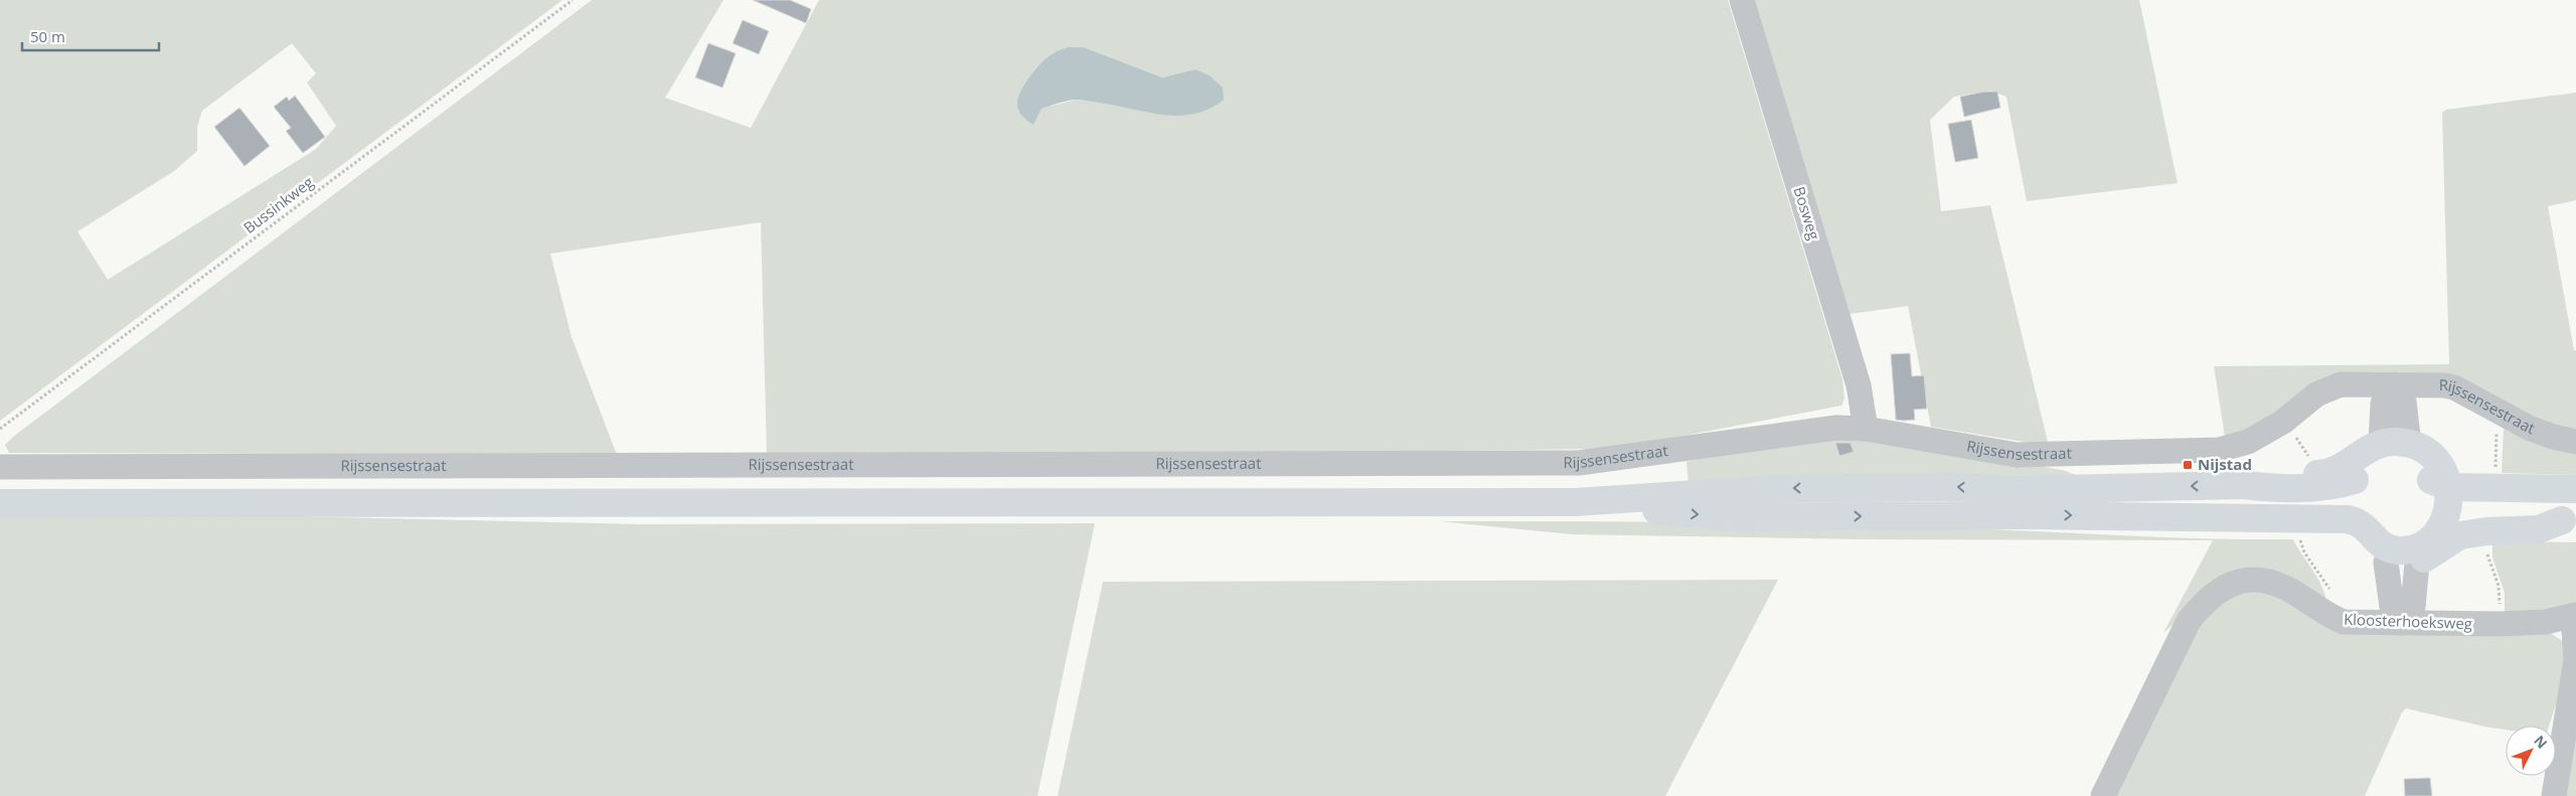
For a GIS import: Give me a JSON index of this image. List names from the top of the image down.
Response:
{
  "streets": {
    "street": ["Bosweg", "Rijssensestraat", "Kloosterhoeksweg"],
    "path": ["Bussinkweg"]
  },
  "crossings": [
    ["Bosweg", "Rijssensestraat"]
  ],
  "places": {
    "transit": ["Nijstad"]
  },
  "scale_bar": "50 m",
  "north": "top right"
}
